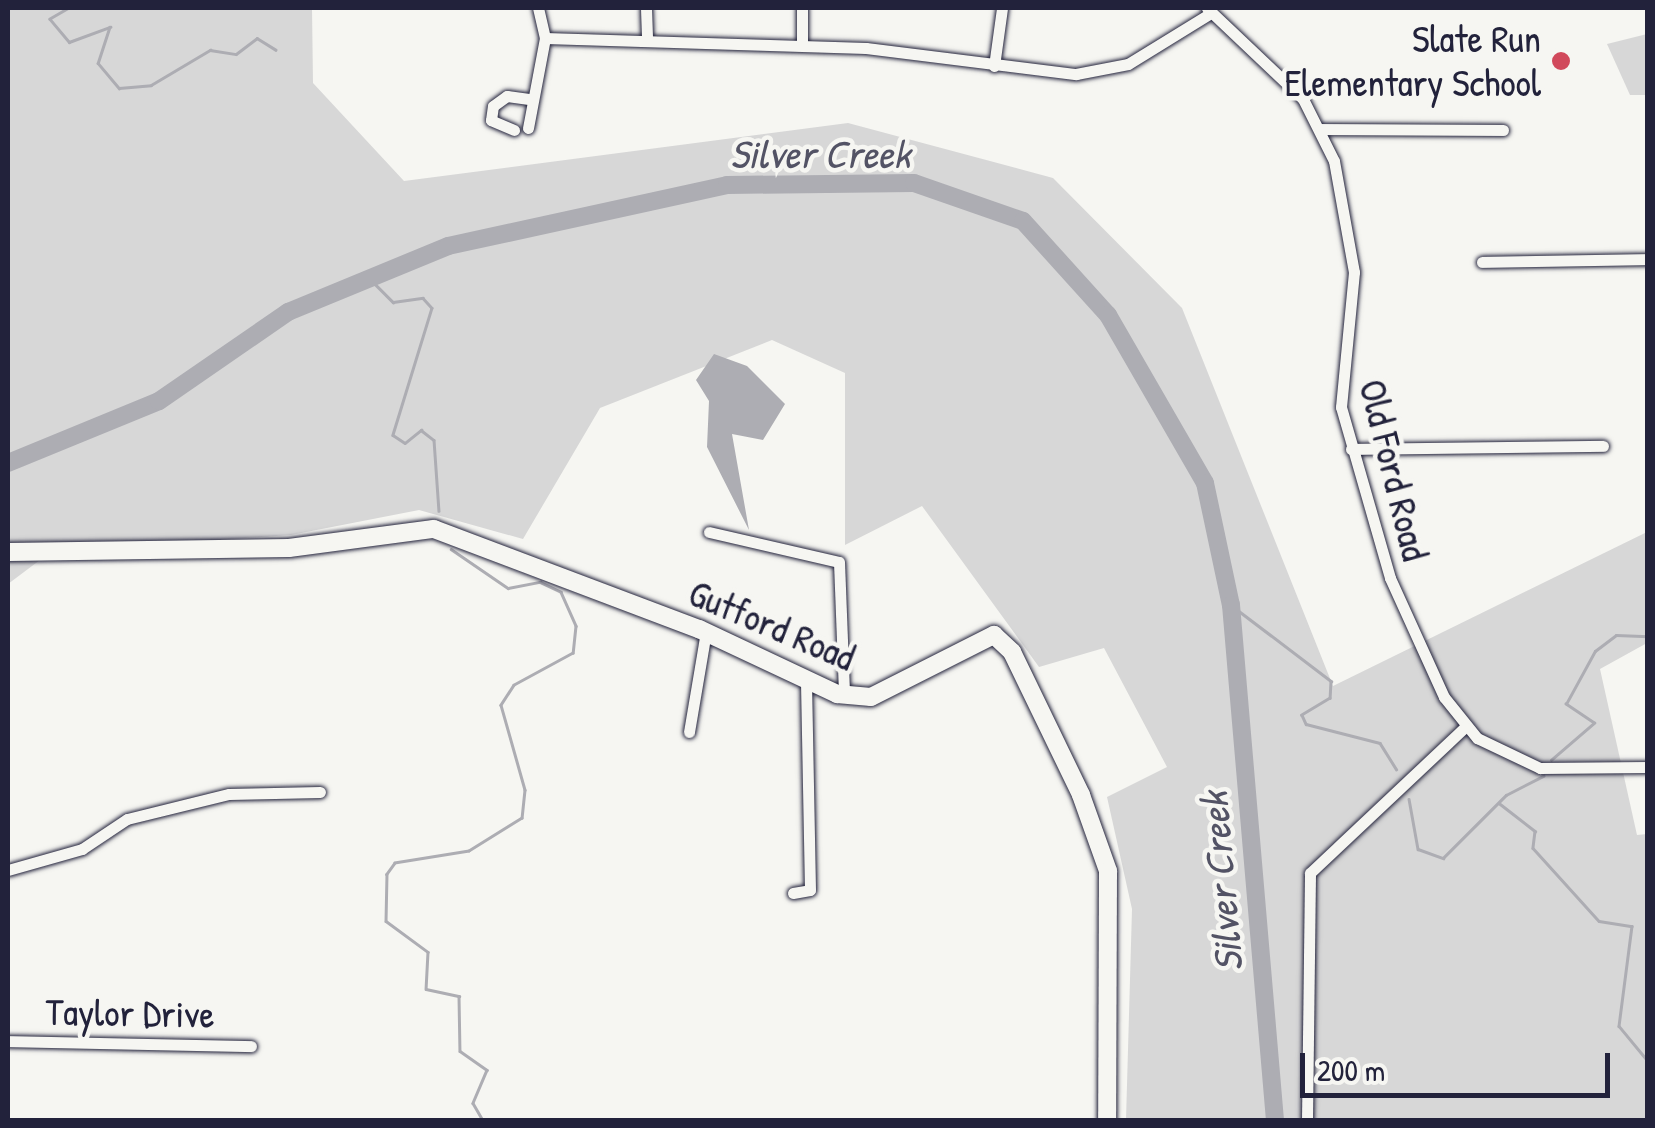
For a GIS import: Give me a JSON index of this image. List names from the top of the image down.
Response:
{
  "streets": {
    "street": ["Old Ford Road", "Gutford Road", "Taylor Drive"]
  },
  "water": ["Silver Creek"],
  "places": ["Slate Run Elementary School"],
  "scale_bar": "200 m"
}
